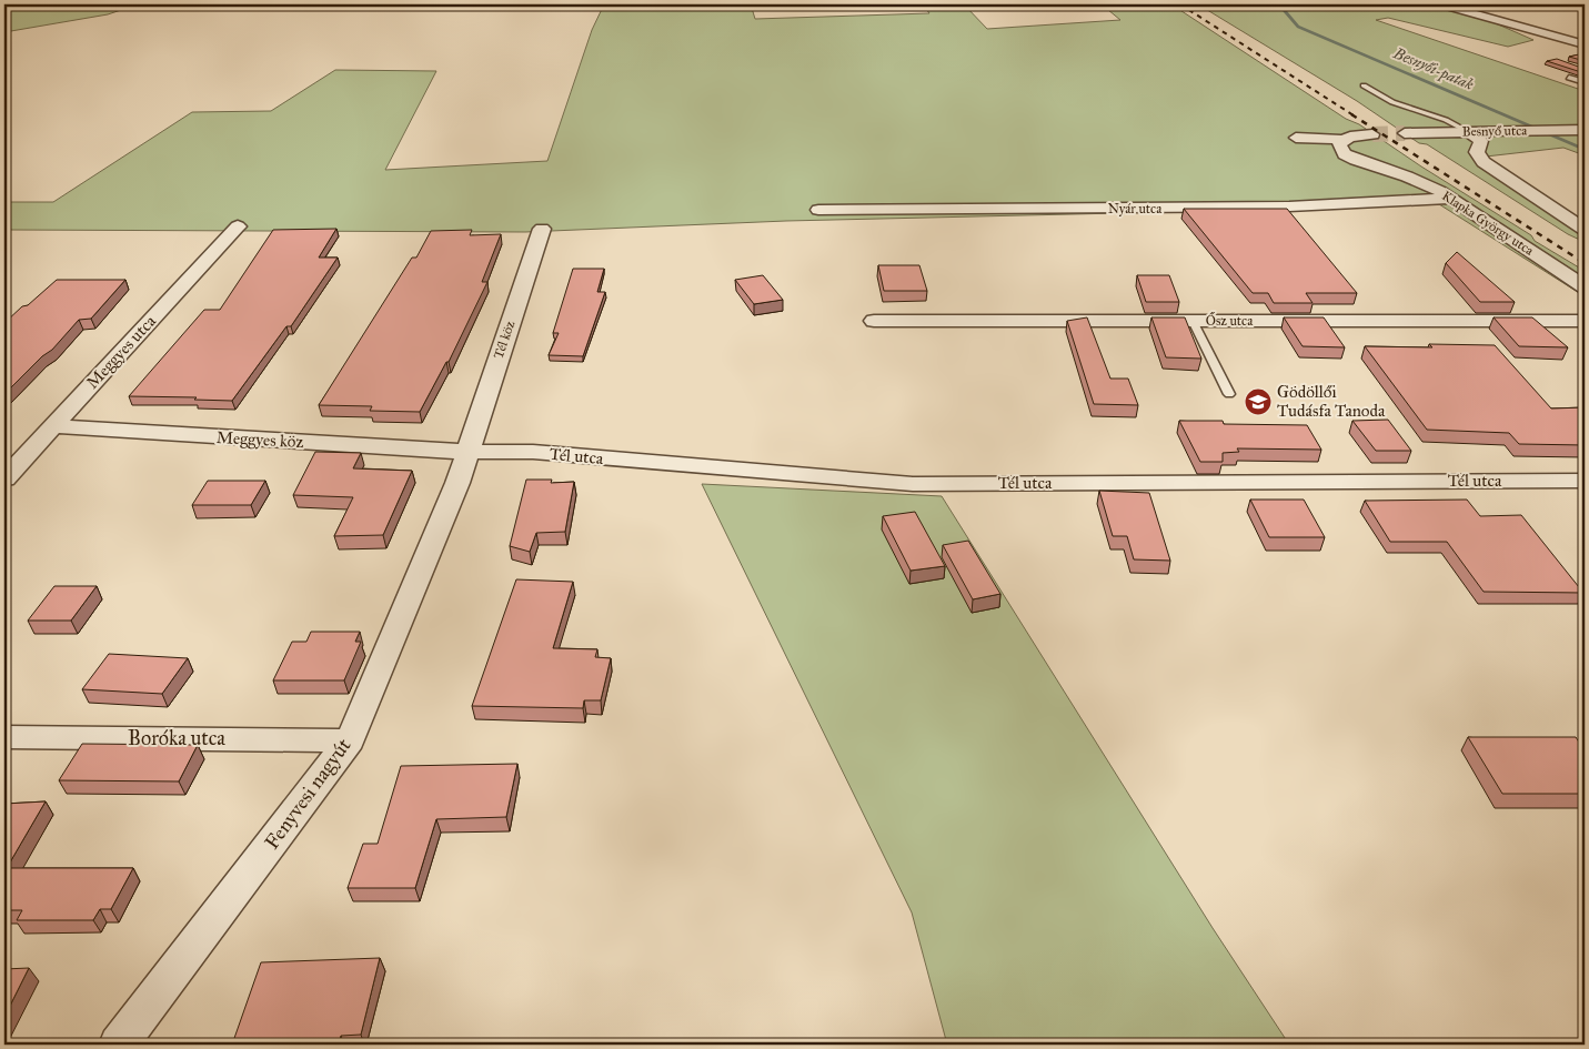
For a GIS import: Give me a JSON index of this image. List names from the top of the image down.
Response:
{
  "streets": {
    "street": [
      "Besnyő utca",
      "Nyár utca",
      "Klapka György utca",
      "Ősz utca",
      "Tél köz",
      "Meggyes utca",
      "Meggyes köz",
      "Tél utca",
      "Boróka utca",
      "Fenyvesi nagyút"
    ]
  },
  "crossings": [
    ["Nyár utca", "Klapka György utca"],
    ["Tél köz", "Meggyes köz"],
    ["Tél köz", "Tél utca"],
    ["Tél köz", "Fenyvesi nagyút"],
    ["Meggyes utca", "Meggyes köz"],
    ["Meggyes köz", "Tél utca"],
    ["Meggyes köz", "Fenyvesi nagyút"],
    ["Tél utca", "Fenyvesi nagyút"],
    ["Boróka utca", "Fenyvesi nagyút"]
  ],
  "water": ["Besnyői-patak"],
  "places": {
    "school or university": ["Gödöllői Tudásfa Tanoda"]
  }
}
